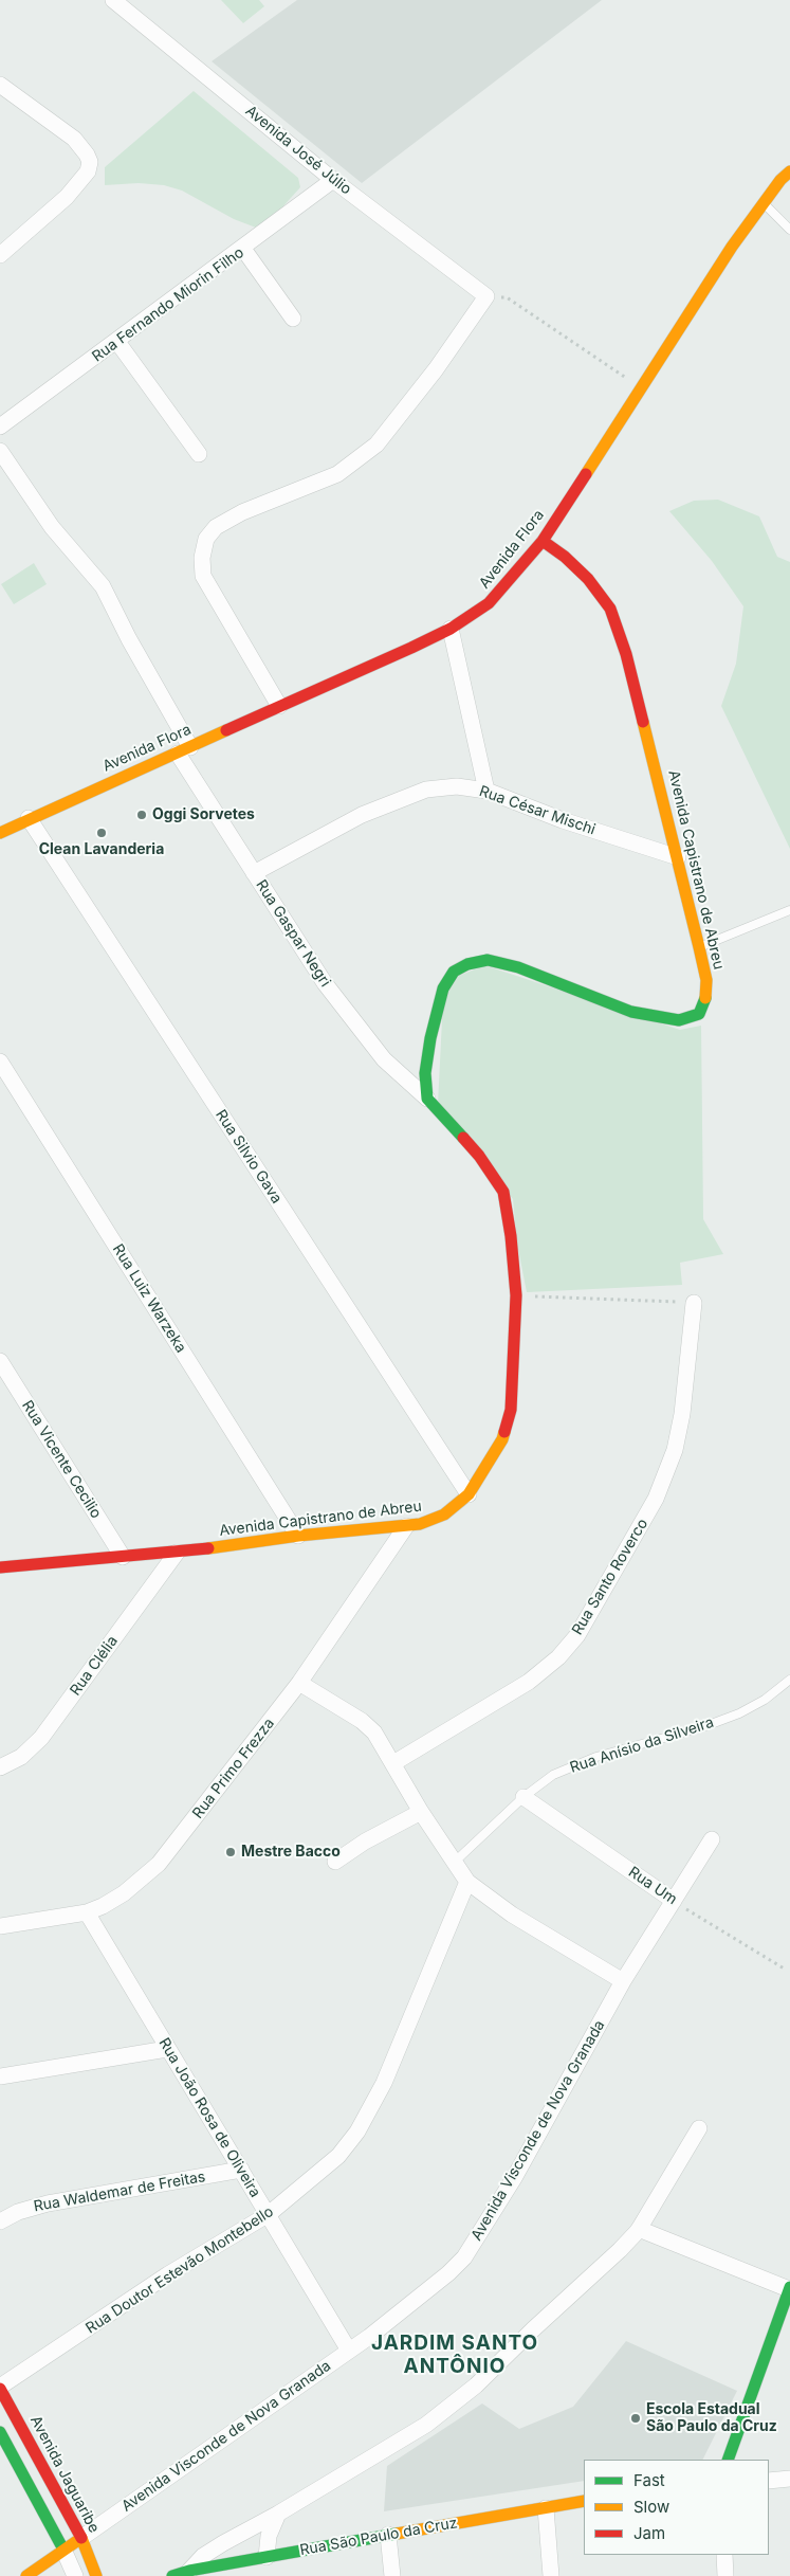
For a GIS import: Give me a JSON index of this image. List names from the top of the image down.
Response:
{
  "streets": {
    "street": [
      "Avenida José Júlio",
      "Rua Fernando Miorin Filho",
      "Avenida Flora",
      "Rua César Mischi",
      "Avenida Capistrano de Abreu",
      "Rua Gaspar Negri",
      "Rua Silvio Gava",
      "Rua Luiz Warzeka",
      "Rua Vicente Cecilio",
      "Rua Santo Roverco",
      "Rua Clélia",
      "Rua Primo Frezza",
      "Rua Um",
      "Rua João Rosa de Oliveira",
      "Avenida Visconde de Nova Granada",
      "Rua Waldemar de Freitas",
      "Rua Doutor Estevão Montebello",
      "Avenida Jaguaribe",
      "Rua São Paulo da Cruz"
    ],
    "lane": ["Rua Anísio da Silveira"]
  },
  "crossings": [
    ["Avenida José Júlio", "Rua Fernando Miorin Filho"],
    ["Avenida Flora", "Avenida Capistrano de Abreu"],
    ["Avenida Flora", "Rua Gaspar Negri"],
    ["Avenida Flora", "Rua Silvio Gava"],
    ["Rua César Mischi", "Avenida Capistrano de Abreu"],
    ["Rua César Mischi", "Rua Gaspar Negri"],
    ["Avenida Capistrano de Abreu", "Rua Gaspar Negri"],
    ["Avenida Capistrano de Abreu", "Rua Silvio Gava"],
    ["Avenida Capistrano de Abreu", "Rua Luiz Warzeka"],
    ["Avenida Capistrano de Abreu", "Rua Vicente Cecilio"],
    ["Avenida Capistrano de Abreu", "Rua Clélia"],
    ["Avenida Capistrano de Abreu", "Rua Primo Frezza"],
    ["Rua Anísio da Silveira", "Rua Um"],
    ["Rua Primo Frezza", "Rua João Rosa de Oliveira"],
    ["Rua Um", "Avenida Visconde de Nova Granada"],
    ["Rua João Rosa de Oliveira", "Avenida Visconde de Nova Granada"],
    ["Rua João Rosa de Oliveira", "Rua Waldemar de Freitas"],
    ["Rua João Rosa de Oliveira", "Rua Doutor Estevão Montebello"],
    ["Avenida Visconde de Nova Granada", "Avenida Jaguaribe"],
    ["Rua Doutor Estevão Montebello", "Avenida Jaguaribe"]
  ],
  "districts": ["JARDIM SANTO ANTÔNIO"],
  "places": [
    "Oggi Sorvetes",
    "Clean Lavanderia",
    "Mestre Bacco",
    "Escola Estadual São Paulo da Cruz"
  ],
  "legend": ["Fast", "Slow", "Jam"]
}
